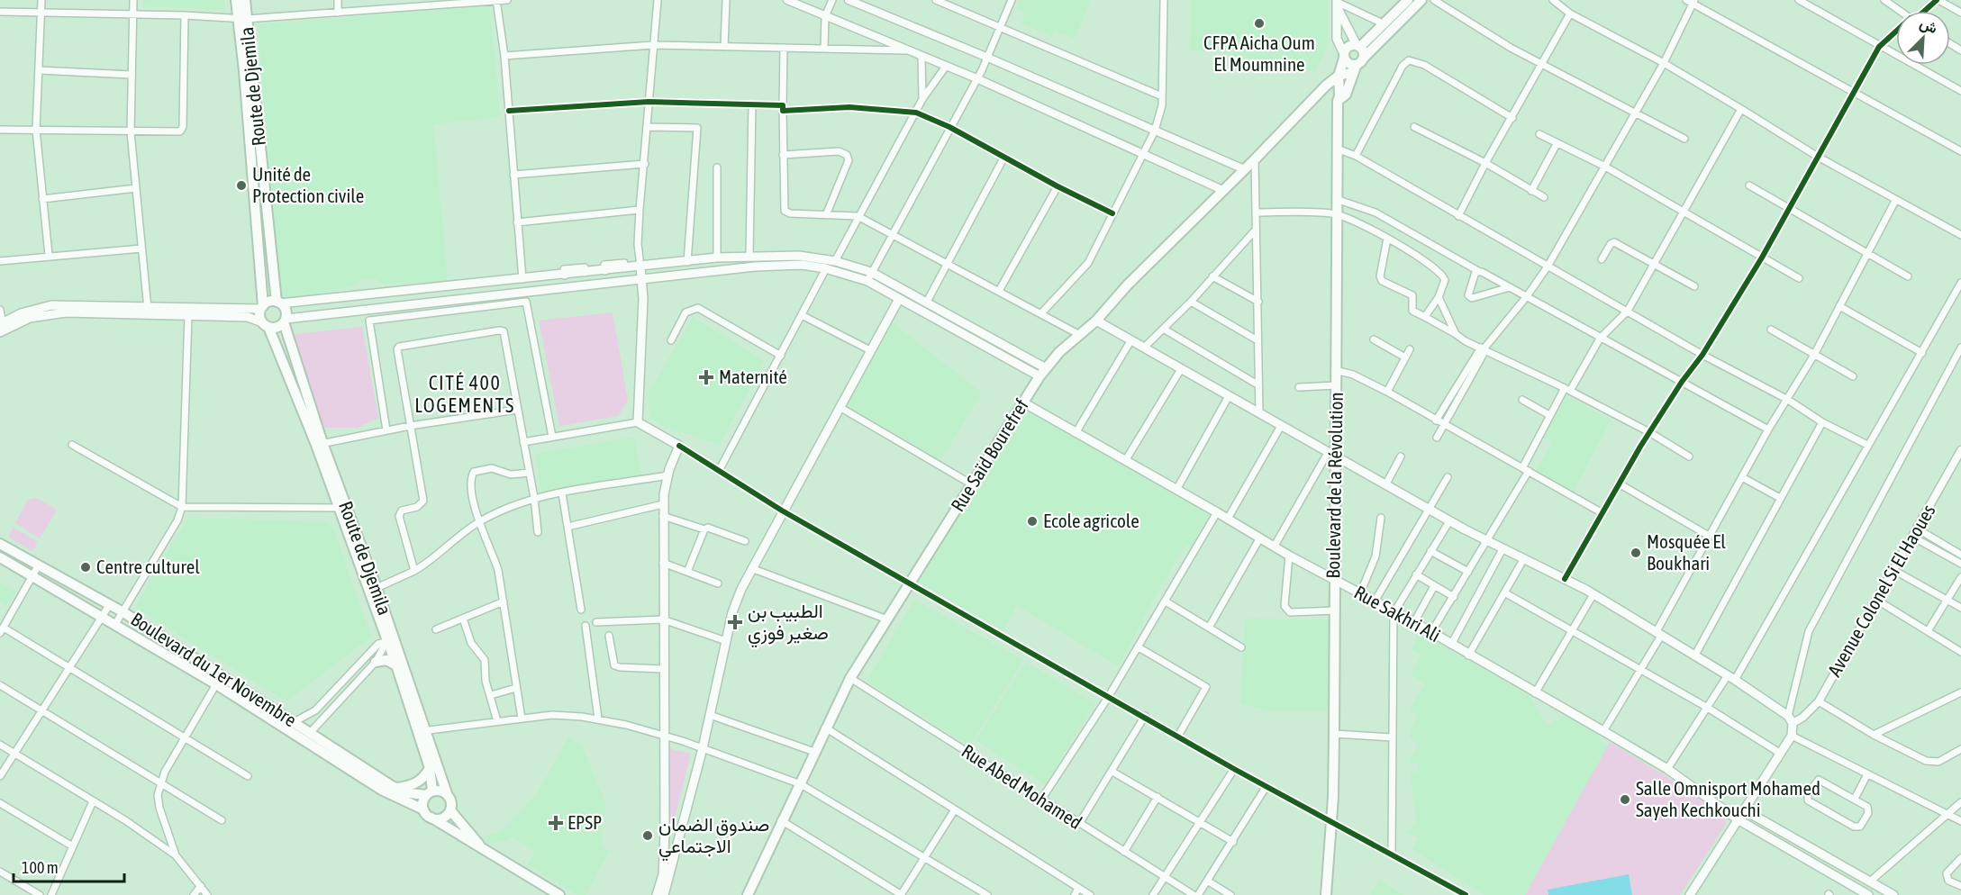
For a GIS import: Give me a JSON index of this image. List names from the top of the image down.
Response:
{
  "streets": {
    "main road": [
      "Route de Djemila",
      "Rue Saïd Bourefref",
      "Boulevard de la Révolution",
      "Rue Sakhri Ali",
      "Boulevard du 1er Novembre"
    ],
    "street": ["Avenue Colonel Si El Haoues", "Rue Abed Mohamed"]
  },
  "crossings": [
    ["Route de Djemila", "Boulevard du 1er Novembre"],
    ["Rue Saïd Bourefref", "Boulevard de la Révolution"],
    ["Rue Saïd Bourefref", "Rue Sakhri Ali"],
    ["Rue Saïd Bourefref", "Rue Abed Mohamed"],
    ["Boulevard de la Révolution", "Rue Sakhri Ali"]
  ],
  "districts": ["CITÉ 400 LOGEMENTS"],
  "places": {
    "other": [
      "CFPA Aicha Oum El Moumnine",
      "Unité de Protection civile",
      "Ecole agricole",
      "Mosquée El Boukhari",
      "Centre culturel",
      "Salle Omnisport Mohamed Sayeh Kechkouchi",
      "صندوق الضمان الاجتماعي"
    ],
    "health": ["Maternité", "الطبيب بن صغير فوزي", "EPSP"]
  },
  "scale_bar": "100 m",
  "north": "top right"
}
